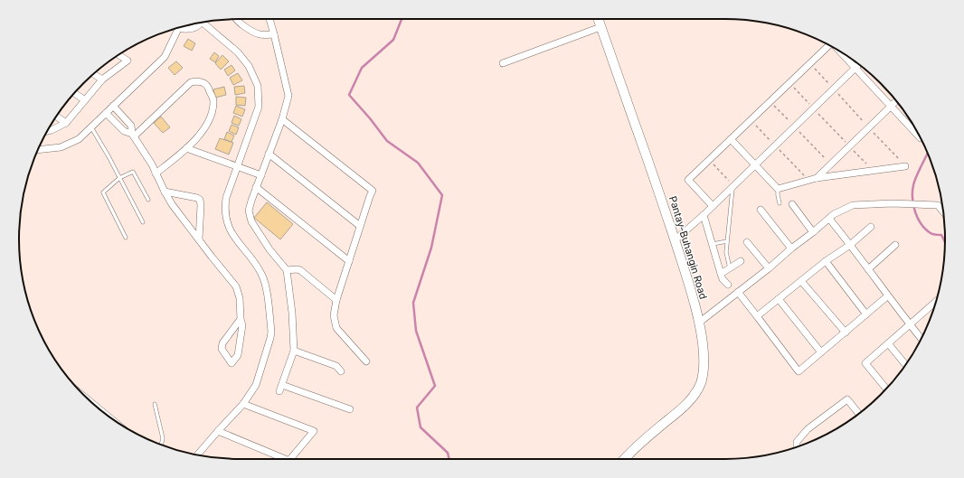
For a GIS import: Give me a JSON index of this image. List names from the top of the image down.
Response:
{
  "streets": {
    "street": ["Pantay-Buhangin Road"]
  }
}
